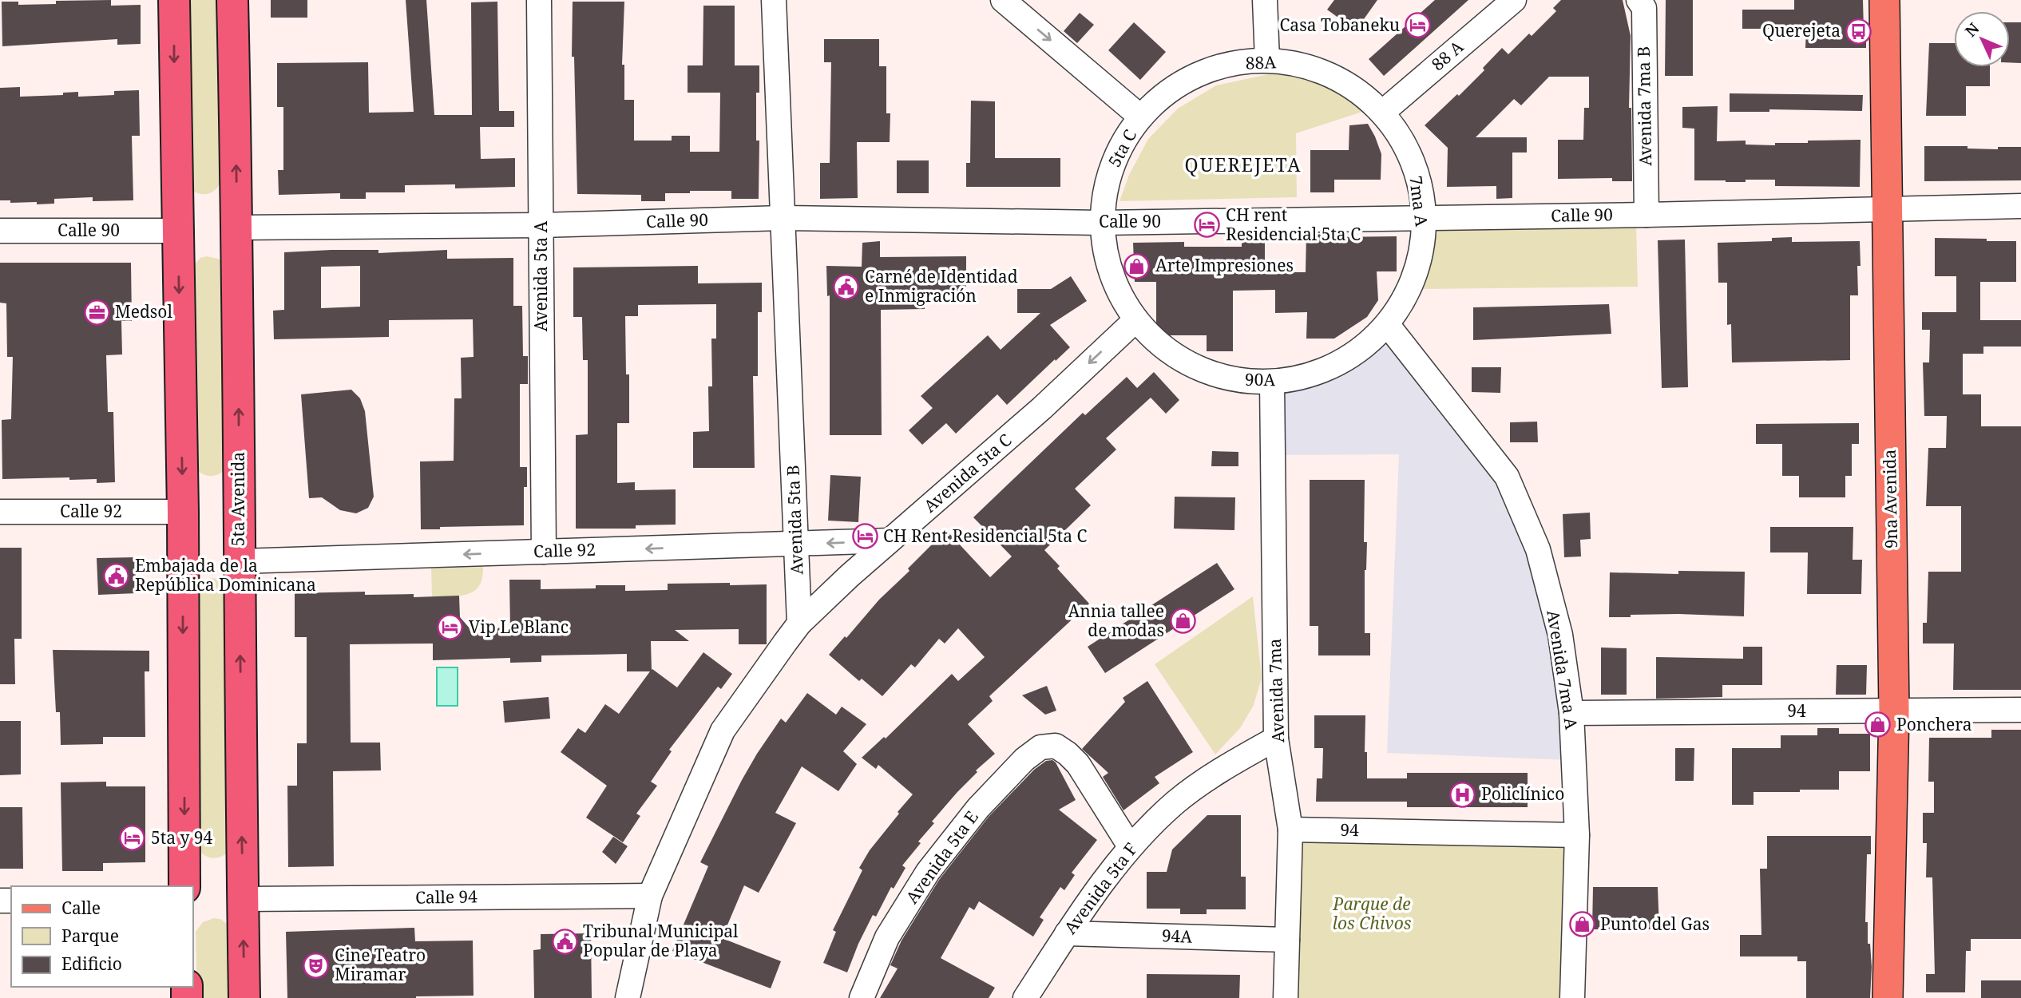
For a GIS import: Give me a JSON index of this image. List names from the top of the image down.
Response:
{
  "streets": {
    "highway": ["5ta Avenida"],
    "main road": ["9na Avenida"],
    "street": [
      "88 A",
      "88A",
      "Avenida 7ma B",
      "5ta C",
      "7ma A",
      "Calle 90",
      "Avenida 5ta A",
      "90A",
      "Avenida 5ta C",
      "Calle 92",
      "Avenida 5ta B",
      "Avenida 7ma A",
      "Avenida 7ma",
      "94",
      "Avenida 5ta E",
      "Avenida 5ta F",
      "Calle 94",
      "94A"
    ]
  },
  "crossings": [
    ["88 A", "88A"],
    ["88 A", "7ma A"],
    ["88A", "5ta C"],
    ["88A", "7ma A"],
    ["Avenida 7ma B", "Calle 90"],
    ["5ta C", "Calle 90"],
    ["5ta C", "90A"],
    ["5ta C", "Avenida 5ta C"],
    ["7ma A", "Calle 90"],
    ["7ma A", "90A"],
    ["7ma A", "Avenida 7ma A"],
    ["Calle 90", "Avenida 5ta A"],
    ["Calle 90", "5ta Avenida"],
    ["Calle 90", "9na Avenida"],
    ["Calle 90", "Avenida 5ta B"],
    ["Avenida 5ta A", "Calle 92"],
    ["90A", "Avenida 5ta C"],
    ["90A", "Avenida 7ma A"],
    ["90A", "Avenida 7ma"],
    ["Avenida 5ta C", "Calle 92"],
    ["Avenida 5ta C", "Avenida 5ta B"],
    ["5ta Avenida", "Calle 92"],
    ["5ta Avenida", "Calle 94"],
    ["9na Avenida", "94"],
    ["Calle 92", "Avenida 5ta B"],
    ["Avenida 7ma A", "94"],
    ["Avenida 7ma", "94"],
    ["Avenida 7ma", "Avenida 5ta F"],
    ["Avenida 7ma", "94A"],
    ["Avenida 5ta E", "Avenida 5ta F"],
    ["Avenida 5ta F", "94A"]
  ],
  "one_way": ["5ta C", "Avenida 5ta C", "Calle 92"],
  "districts": ["QUEREJETA"],
  "parks": ["Parque de los Chivos"],
  "places": {
    "hotel": [
      "Casa Tobaneku",
      "CH rent Residencial 5ta C",
      "CH Rent Residencial 5ta C",
      "Vip Le Blanc",
      "5ta y 94"
    ],
    "bus stop": ["Querejeta"],
    "shop": [
      "Arte Impresiones",
      "Annia tallee de modas",
      "Ponchera",
      "Punto del Gas"
    ],
    "public building": ["Carné de Identidad e Inmigración", "Embajada de la República Dominicana", "Tribunal Municipal Popular de Playa"],
    "office": ["Medsol"],
    "hospital": ["Policlínico"],
    "theatre": ["Cine Teatro Miramar"]
  },
  "legend": ["Calle", "Parque", "Edificio"],
  "north": "top left"
}
